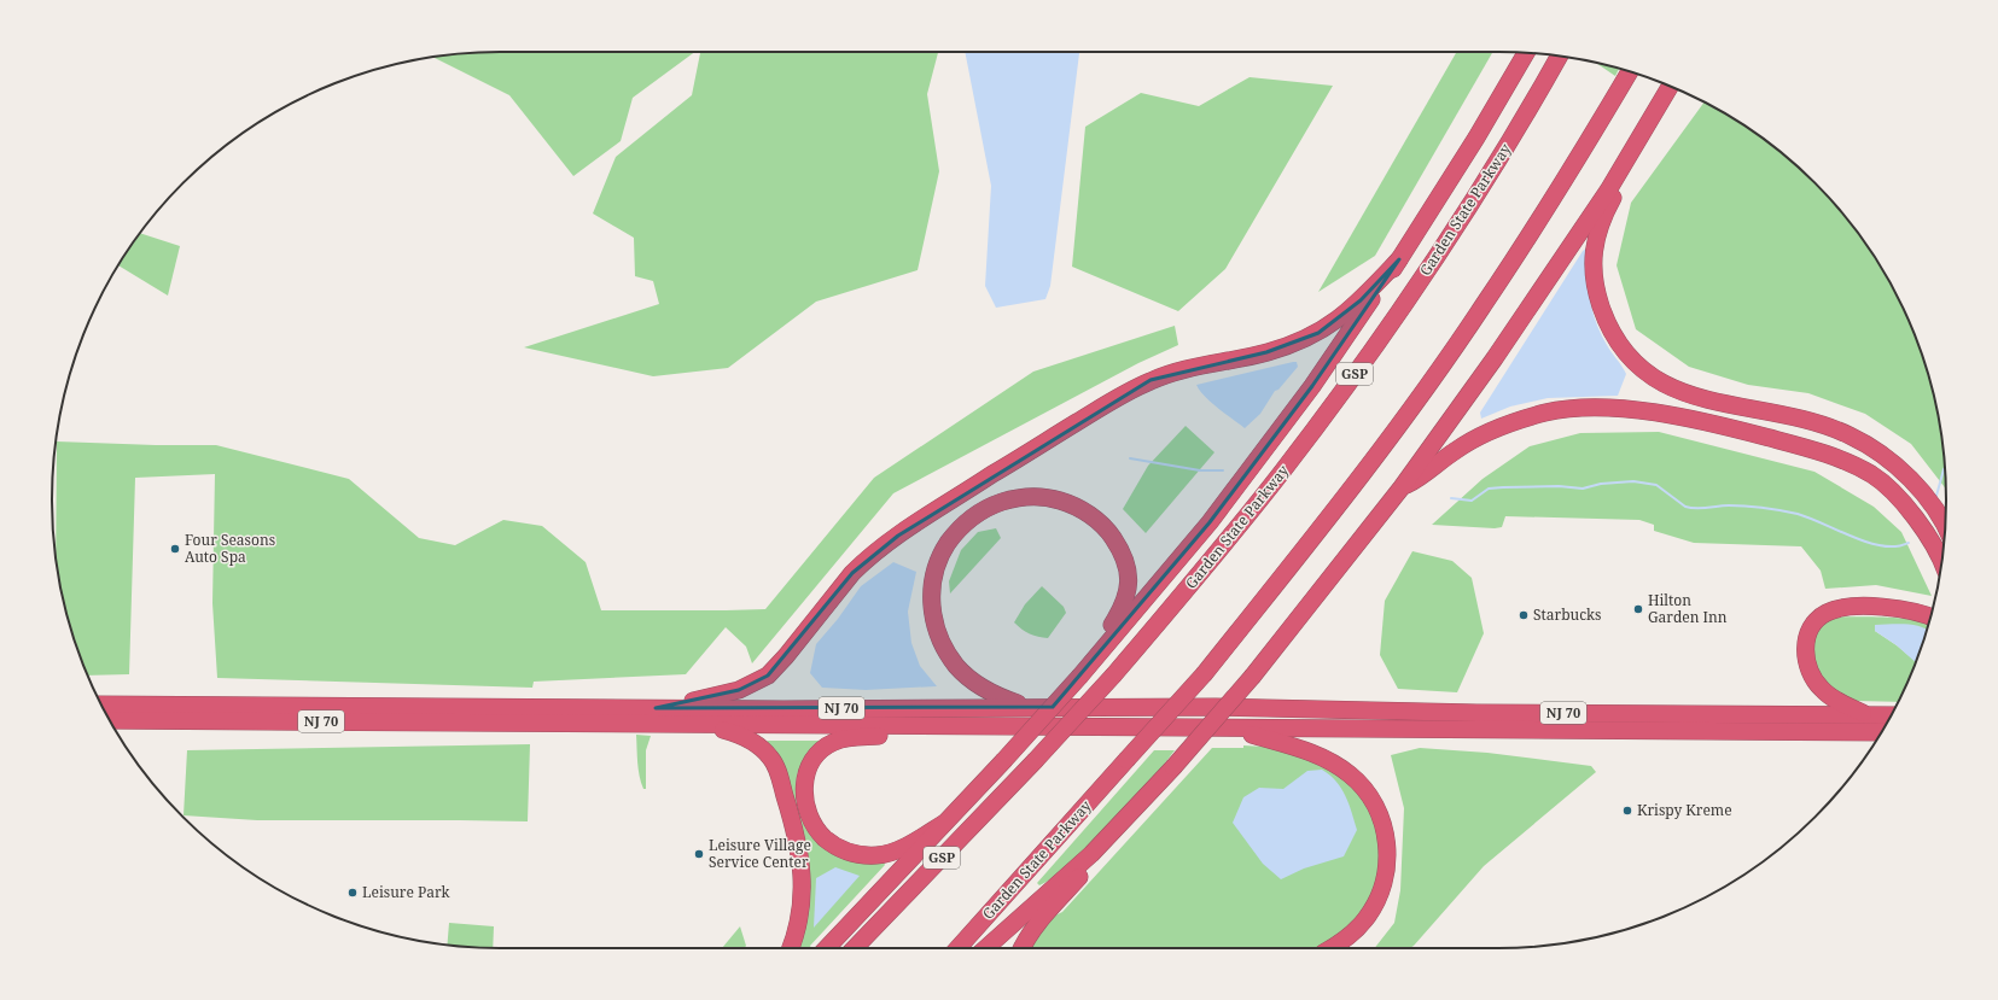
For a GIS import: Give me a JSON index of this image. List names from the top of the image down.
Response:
{
  "streets": {
    "highway": ["Garden State Parkway", "GSP", "NJ 70"]
  },
  "places": [
    "Four Seasons Auto Spa",
    "Hilton Garden Inn",
    "Starbucks",
    "Krispy Kreme",
    "Leisure Village Service Center",
    "Leisure Park"
  ]
}
